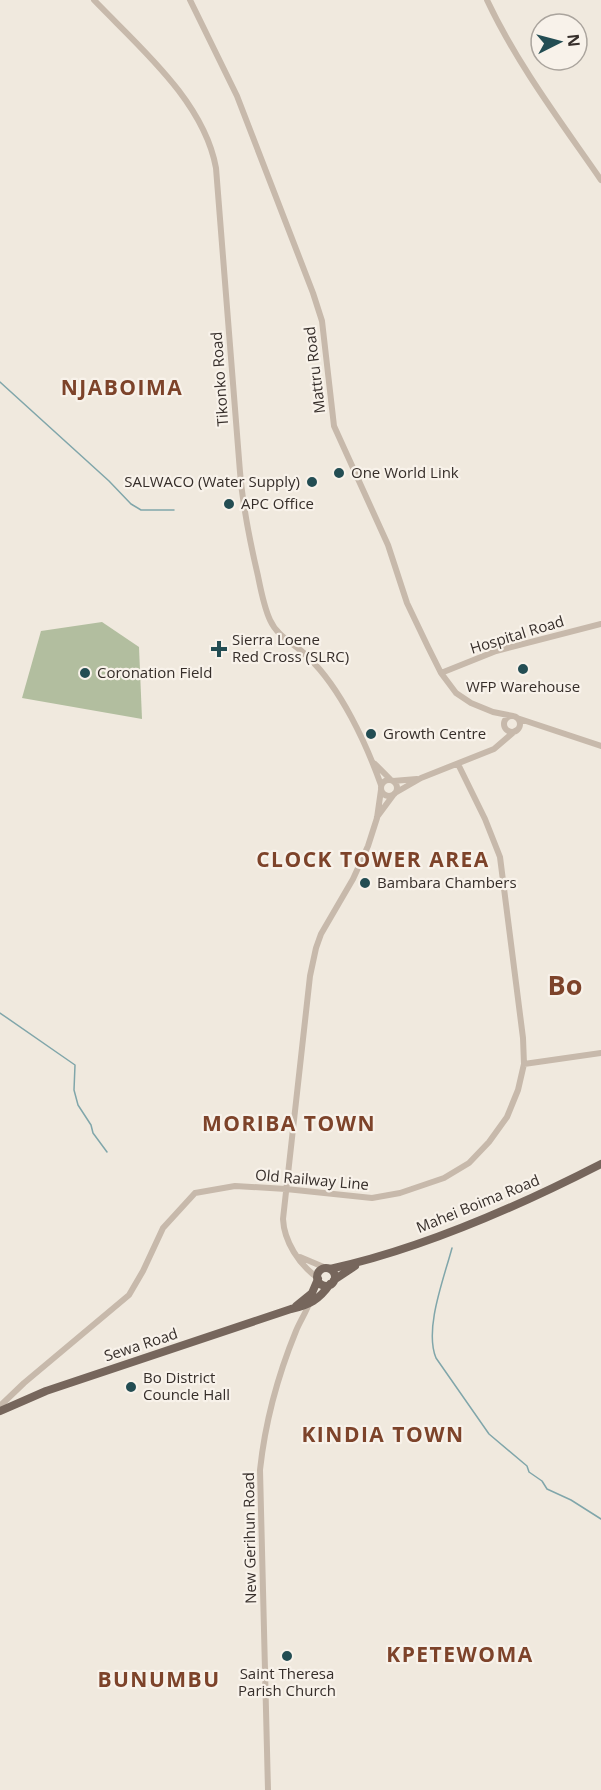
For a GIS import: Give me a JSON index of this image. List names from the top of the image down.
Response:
{
  "streets": {
    "main road": ["Mahei Boima Road", "Sewa Road"],
    "street": [
      "Mattru Road",
      "Tikonko Road",
      "Hospital Road",
      "Old Railway Line",
      "New Gerihun Road"
    ]
  },
  "crossings": [
    ["Mattru Road", "Hospital Road"]
  ],
  "districts": [
    "NJABOIMA",
    "CLOCK TOWER AREA",
    "Bo",
    "MORIBA TOWN",
    "KINDIA TOWN",
    "KPETEWOMA",
    "BUNUMBU"
  ],
  "places": {
    "other": [
      "One World Link",
      "SALWACO (Water Supply)",
      "APC Office",
      "WFP Warehouse",
      "Coronation Field",
      "Growth Centre",
      "Bambara Chambers",
      "Bo District Councle Hall",
      "Saint Theresa Parish Church"
    ],
    "health": ["Sierra Loene Red Cross (SLRC)"]
  },
  "north": "right"
}
